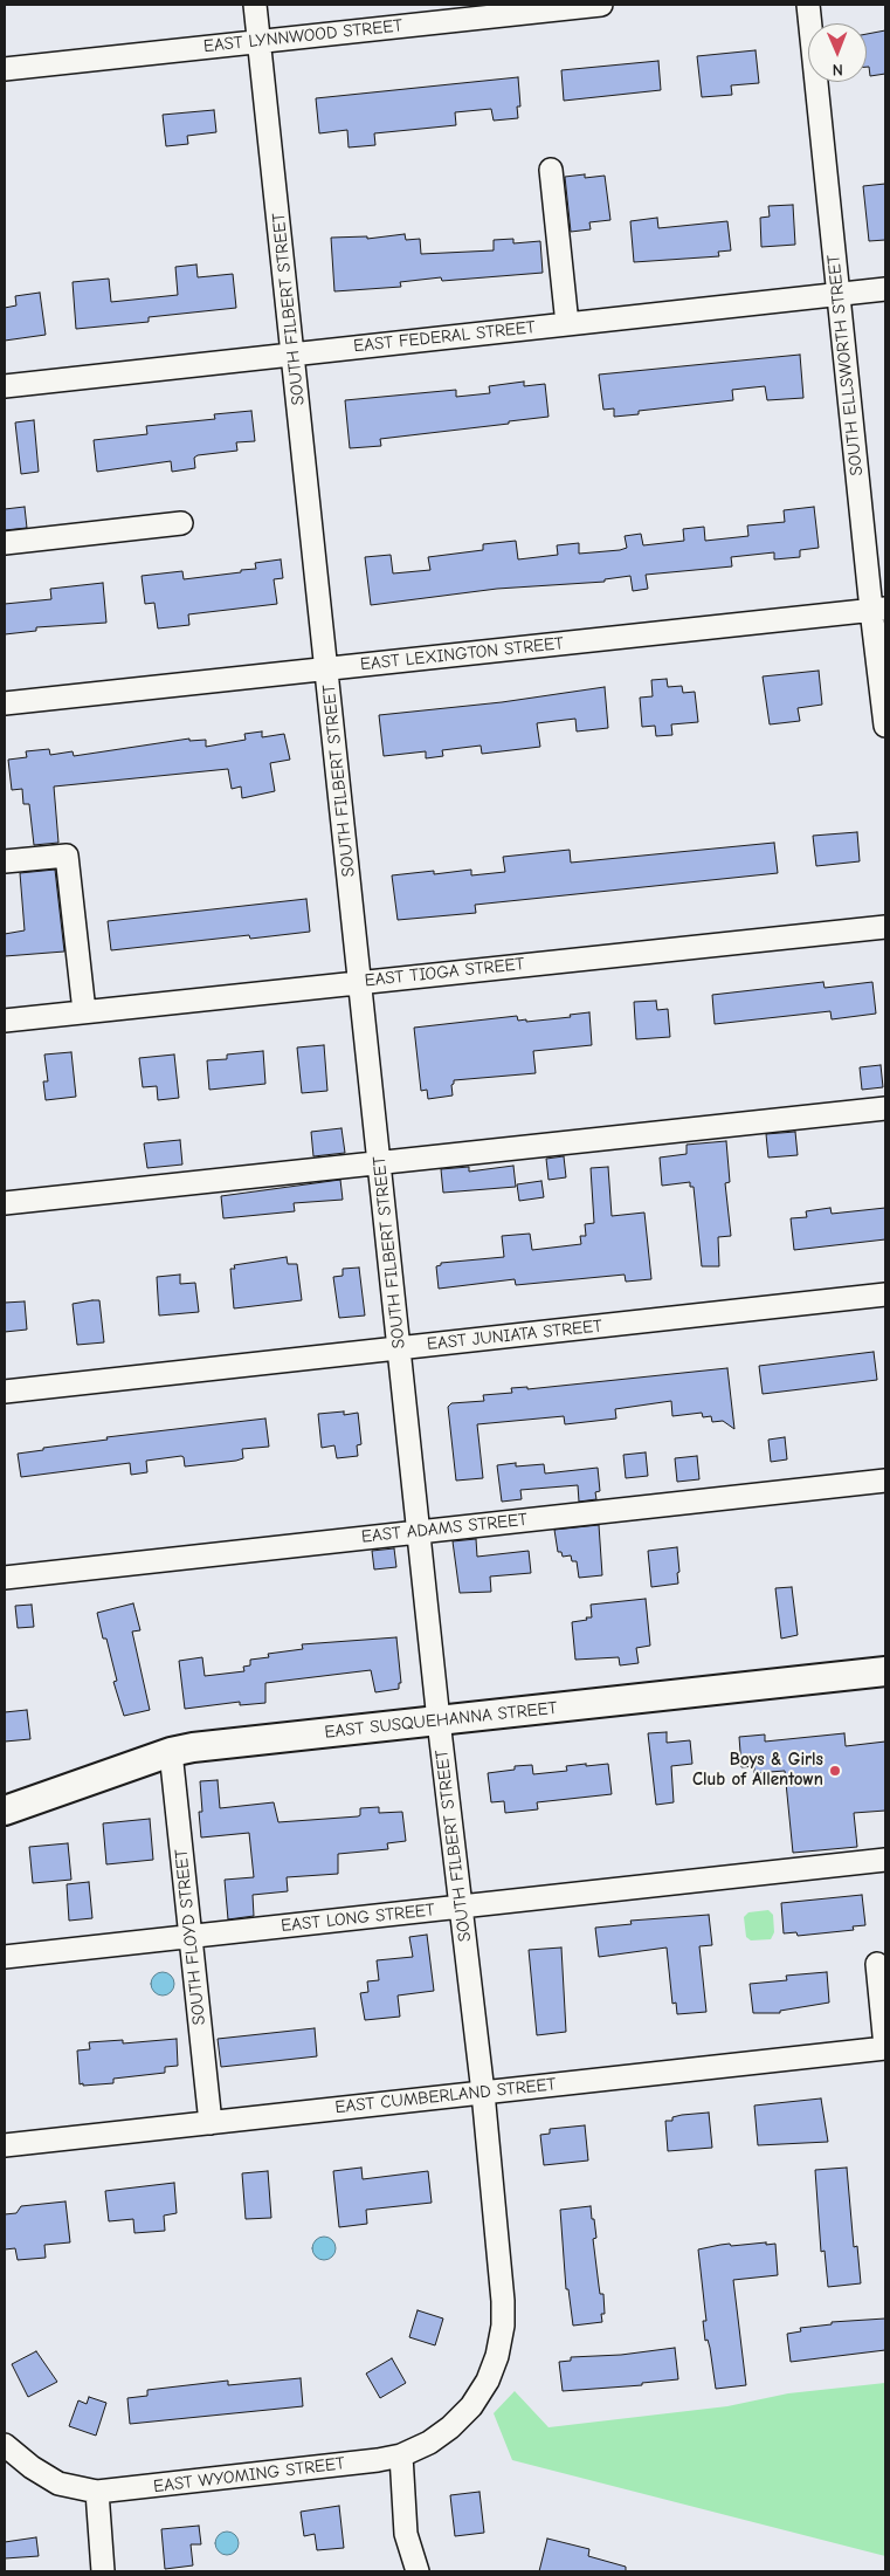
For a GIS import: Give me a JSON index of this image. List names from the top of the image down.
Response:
{
  "streets": {
    "main road": ["EAST SUSQUEHANNA STREET"],
    "street": [
      "EAST LYNNWOOD STREET",
      "SOUTH FILBERT STREET",
      "EAST FEDERAL STREET",
      "SOUTH ELLSWORTH STREET",
      "EAST LEXINGTON STREET",
      "EAST TIOGA STREET",
      "EAST JUNIATA STREET",
      "EAST ADAMS STREET",
      "EAST LONG STREET",
      "SOUTH FLOYD STREET",
      "EAST CUMBERLAND STREET",
      "EAST WYOMING STREET"
    ]
  },
  "crossings": [
    ["EAST LYNNWOOD STREET", "SOUTH FILBERT STREET"],
    ["SOUTH FILBERT STREET", "EAST FEDERAL STREET"],
    ["SOUTH FILBERT STREET", "EAST LEXINGTON STREET"],
    ["SOUTH FILBERT STREET", "EAST TIOGA STREET"],
    ["SOUTH FILBERT STREET", "EAST JUNIATA STREET"],
    ["SOUTH FILBERT STREET", "EAST ADAMS STREET"],
    ["SOUTH FILBERT STREET", "EAST SUSQUEHANNA STREET"],
    ["SOUTH FILBERT STREET", "EAST LONG STREET"],
    ["SOUTH FILBERT STREET", "EAST CUMBERLAND STREET"],
    ["SOUTH FILBERT STREET", "EAST WYOMING STREET"],
    ["EAST FEDERAL STREET", "SOUTH ELLSWORTH STREET"],
    ["SOUTH ELLSWORTH STREET", "EAST LEXINGTON STREET"],
    ["EAST SUSQUEHANNA STREET", "SOUTH FLOYD STREET"],
    ["EAST LONG STREET", "SOUTH FLOYD STREET"],
    ["SOUTH FLOYD STREET", "EAST CUMBERLAND STREET"]
  ],
  "places": ["Boys & Girls Club of Allentown"],
  "north": "bottom"
}
